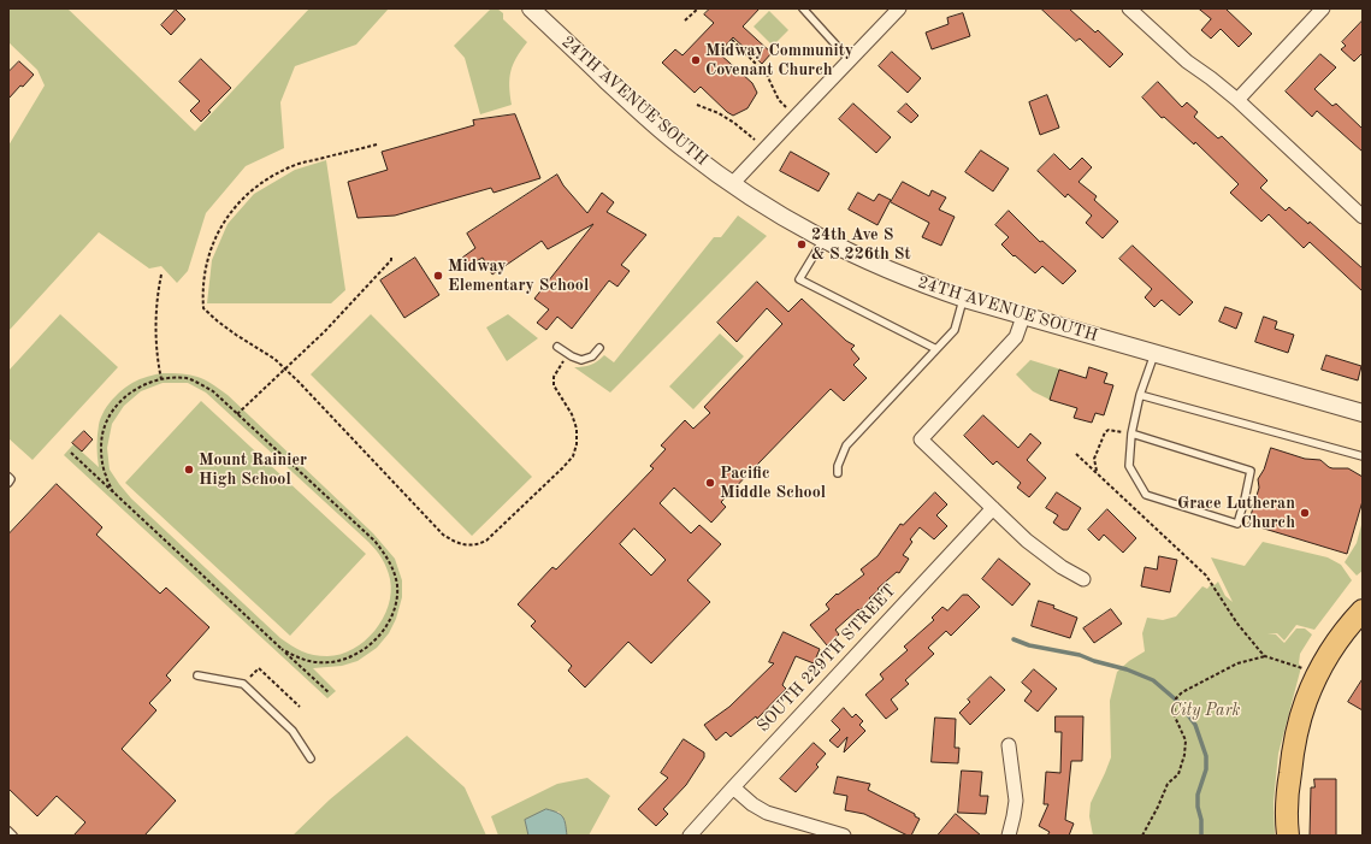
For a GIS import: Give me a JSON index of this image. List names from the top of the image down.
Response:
{
  "streets": {
    "street": ["24TH AVENUE SOUTH", "SOUTH 229TH STREET"]
  },
  "parks": ["City Park"],
  "places": [
    "Midway Community Covenant Church",
    "24th Ave S & S 226th St",
    "Midway Elementary School",
    "Mount Rainier High School",
    "Pacific Middle School",
    "Grace Lutheran Church"
  ]
}
